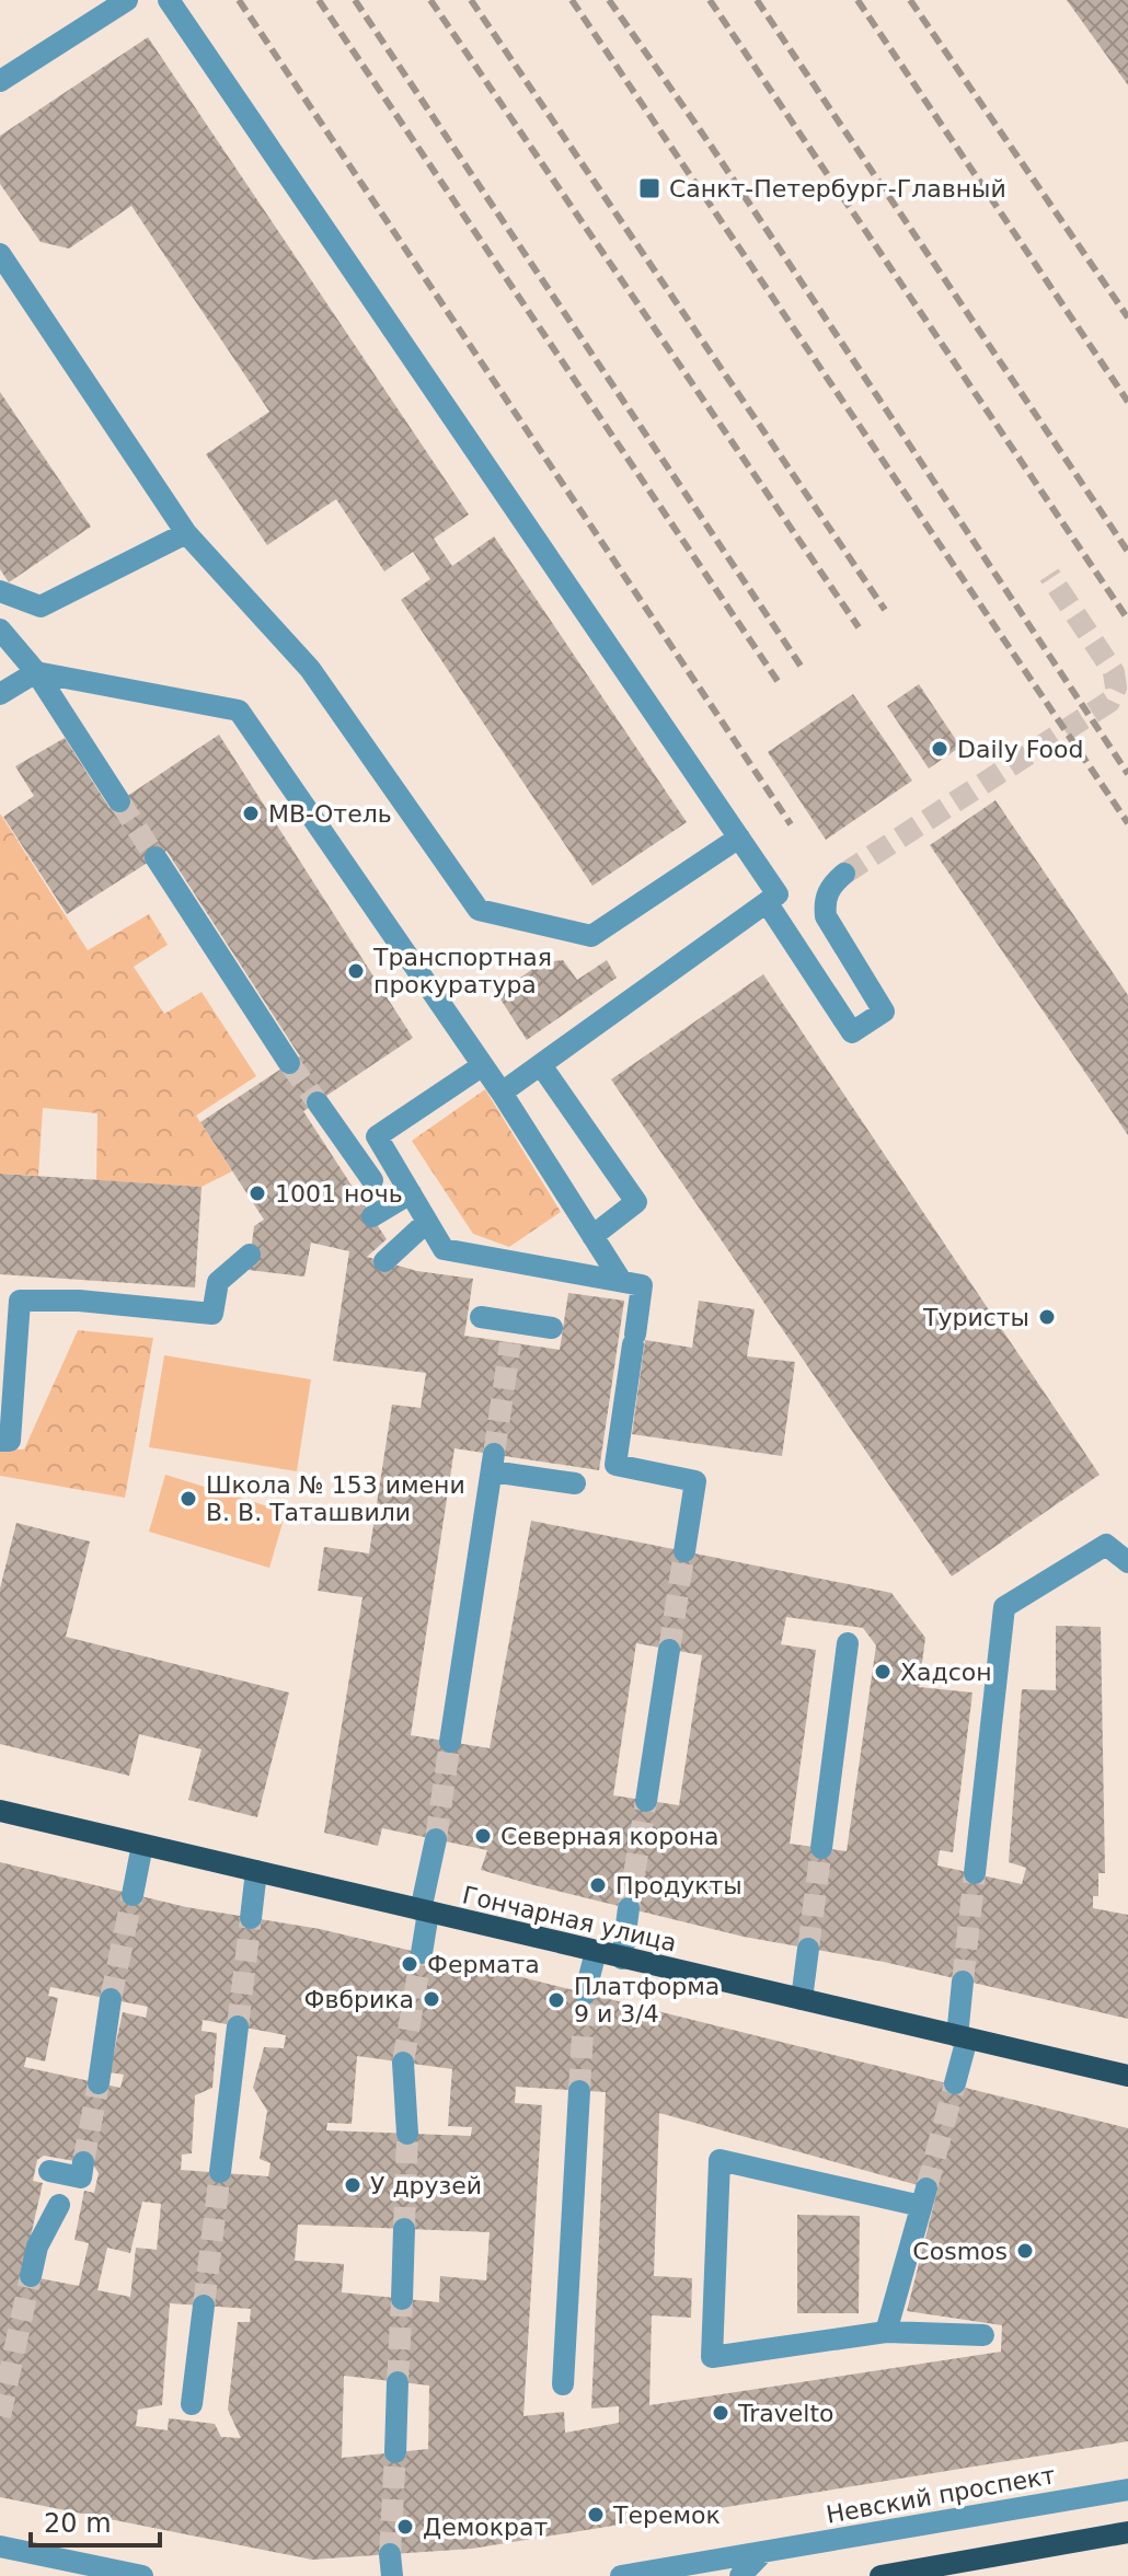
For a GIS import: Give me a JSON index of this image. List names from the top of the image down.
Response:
{
  "streets": {
    "main road": ["Гончарная улица"],
    "street": ["Невский проспект"]
  },
  "places": {
    "transit": ["Санкт-Петербург-Главный"],
    "other": [
      "Daily Food",
      "МВ-Отель",
      "Транспортная прокуратура",
      "1001 ночь",
      "Туристы",
      "Школа № 153 имени В. В. Таташвили",
      "Хадсон",
      "Северная корона",
      "Продукты",
      "Фермата",
      "Фвбрика",
      "Платформа 9 и 3/4",
      "У друзей",
      "Cosmos",
      "Travelto",
      "Теремок",
      "Демократ"
    ]
  },
  "scale_bar": "20 m"
}
